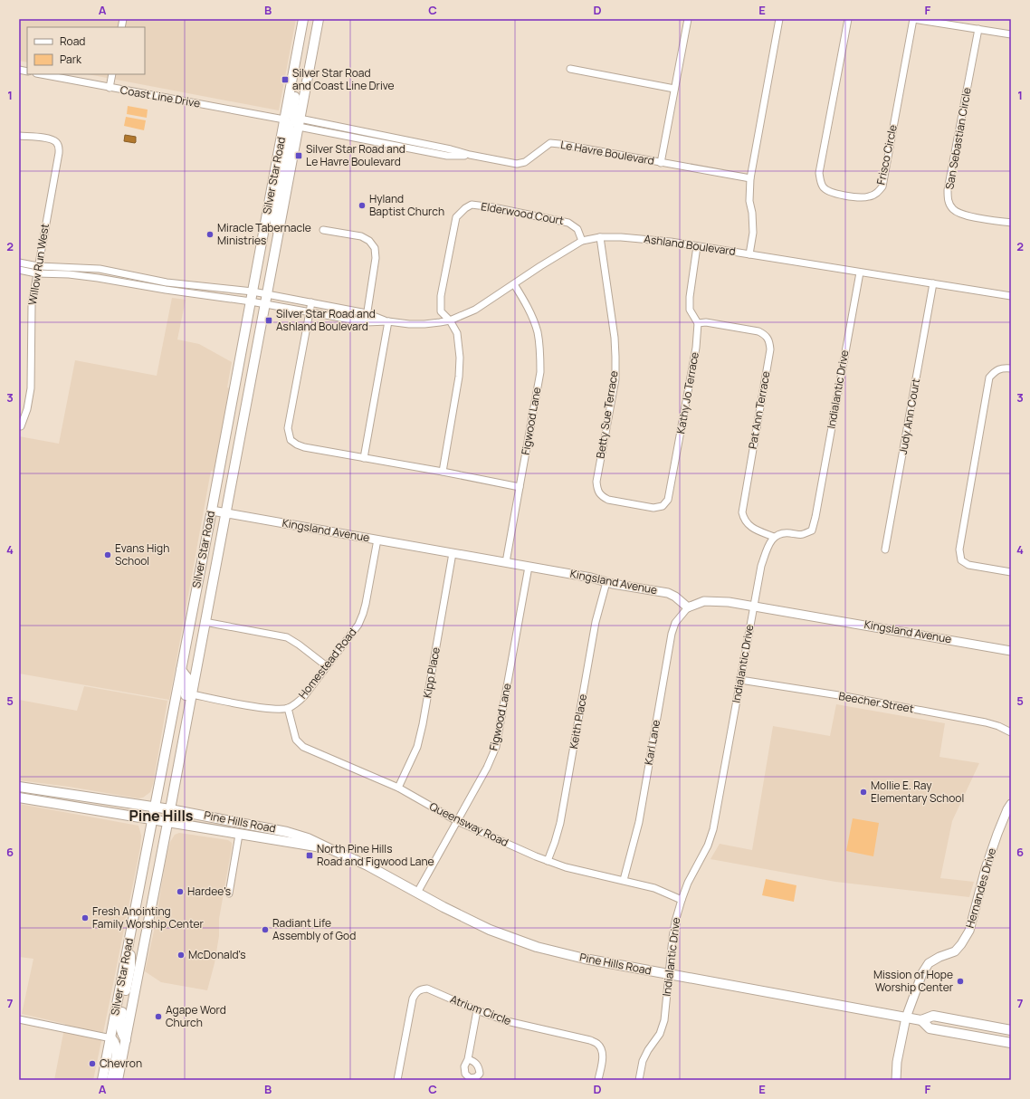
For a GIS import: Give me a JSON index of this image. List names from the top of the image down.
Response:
{
  "streets": {
    "main road": ["Silver Star Road", "Pine Hills Road"],
    "street": [
      "Coast Line Drive",
      "San Sebastian Circle",
      "Le Havre Boulevard",
      "Frisco Circle",
      "Elderwood Court",
      "Ashland Boulevard",
      "Willow Run West",
      "Indialantic Drive",
      "Kathy Jo Terrace",
      "Pat Ann Terrace",
      "Betty Sue Terrace",
      "Judy Ann Court",
      "Figwood Lane",
      "Kingsland Avenue",
      "Homestead Road",
      "Kipp Place",
      "Beecher Street",
      "Keith Place",
      "Karl Lane",
      "Queensway Road",
      "Hernandes Drive",
      "Atrium Circle"
    ]
  },
  "crossings": [
    ["Coast Line Drive", "Silver Star Road"],
    ["Le Havre Boulevard", "Silver Star Road"],
    ["Silver Star Road", "Ashland Boulevard"],
    ["Silver Star Road", "Kingsland Avenue"],
    ["Silver Star Road", "Pine Hills Road"],
    ["Elderwood Court", "Ashland Boulevard"],
    ["Ashland Boulevard", "Willow Run West"],
    ["Ashland Boulevard", "Indialantic Drive"],
    ["Ashland Boulevard", "Betty Sue Terrace"],
    ["Ashland Boulevard", "Judy Ann Court"],
    ["Ashland Boulevard", "Figwood Lane"],
    ["Indialantic Drive", "Pat Ann Terrace"],
    ["Indialantic Drive", "Kingsland Avenue"],
    ["Indialantic Drive", "Beecher Street"],
    ["Indialantic Drive", "Pine Hills Road"],
    ["Indialantic Drive", "Queensway Road"],
    ["Kathy Jo Terrace", "Pat Ann Terrace"],
    ["Kathy Jo Terrace", "Betty Sue Terrace"],
    ["Figwood Lane", "Kingsland Avenue"],
    ["Figwood Lane", "Pine Hills Road"],
    ["Figwood Lane", "Queensway Road"],
    ["Kingsland Avenue", "Homestead Road"],
    ["Kingsland Avenue", "Kipp Place"],
    ["Kingsland Avenue", "Keith Place"],
    ["Kingsland Avenue", "Karl Lane"],
    ["Homestead Road", "Queensway Road"],
    ["Kipp Place", "Queensway Road"],
    ["Keith Place", "Queensway Road"],
    ["Karl Lane", "Queensway Road"],
    ["Pine Hills Road", "Hernandes Drive"]
  ],
  "districts": ["Pine Hills"],
  "places": {
    "transit": [
      "Silver Star Road and Coast Line Drive",
      "Silver Star Road and Le Havre Boulevard",
      "Silver Star Road and Ashland Boulevard",
      "North Pine Hills Road and Figwood Lane"
    ],
    "other": [
      "Hyland Baptist Church",
      "Miracle Tabernacle Ministries",
      "Evans High School",
      "Mollie E. Ray Elementary School",
      "Hardee's",
      "Fresh Anointing Family Worship Center",
      "Radiant Life Assembly of God",
      "McDonald's",
      "Mission of Hope Worship Center",
      "Agape Word Church",
      "Chevron"
    ]
  },
  "legend": ["Road", "Park"],
  "grid": {
    "columns": [
      "A",
      "B",
      "C",
      "D",
      "E",
      "F"
    ],
    "rows": [
      "1",
      "2",
      "3",
      "4",
      "5",
      "6",
      "7"
    ]
  }
}
